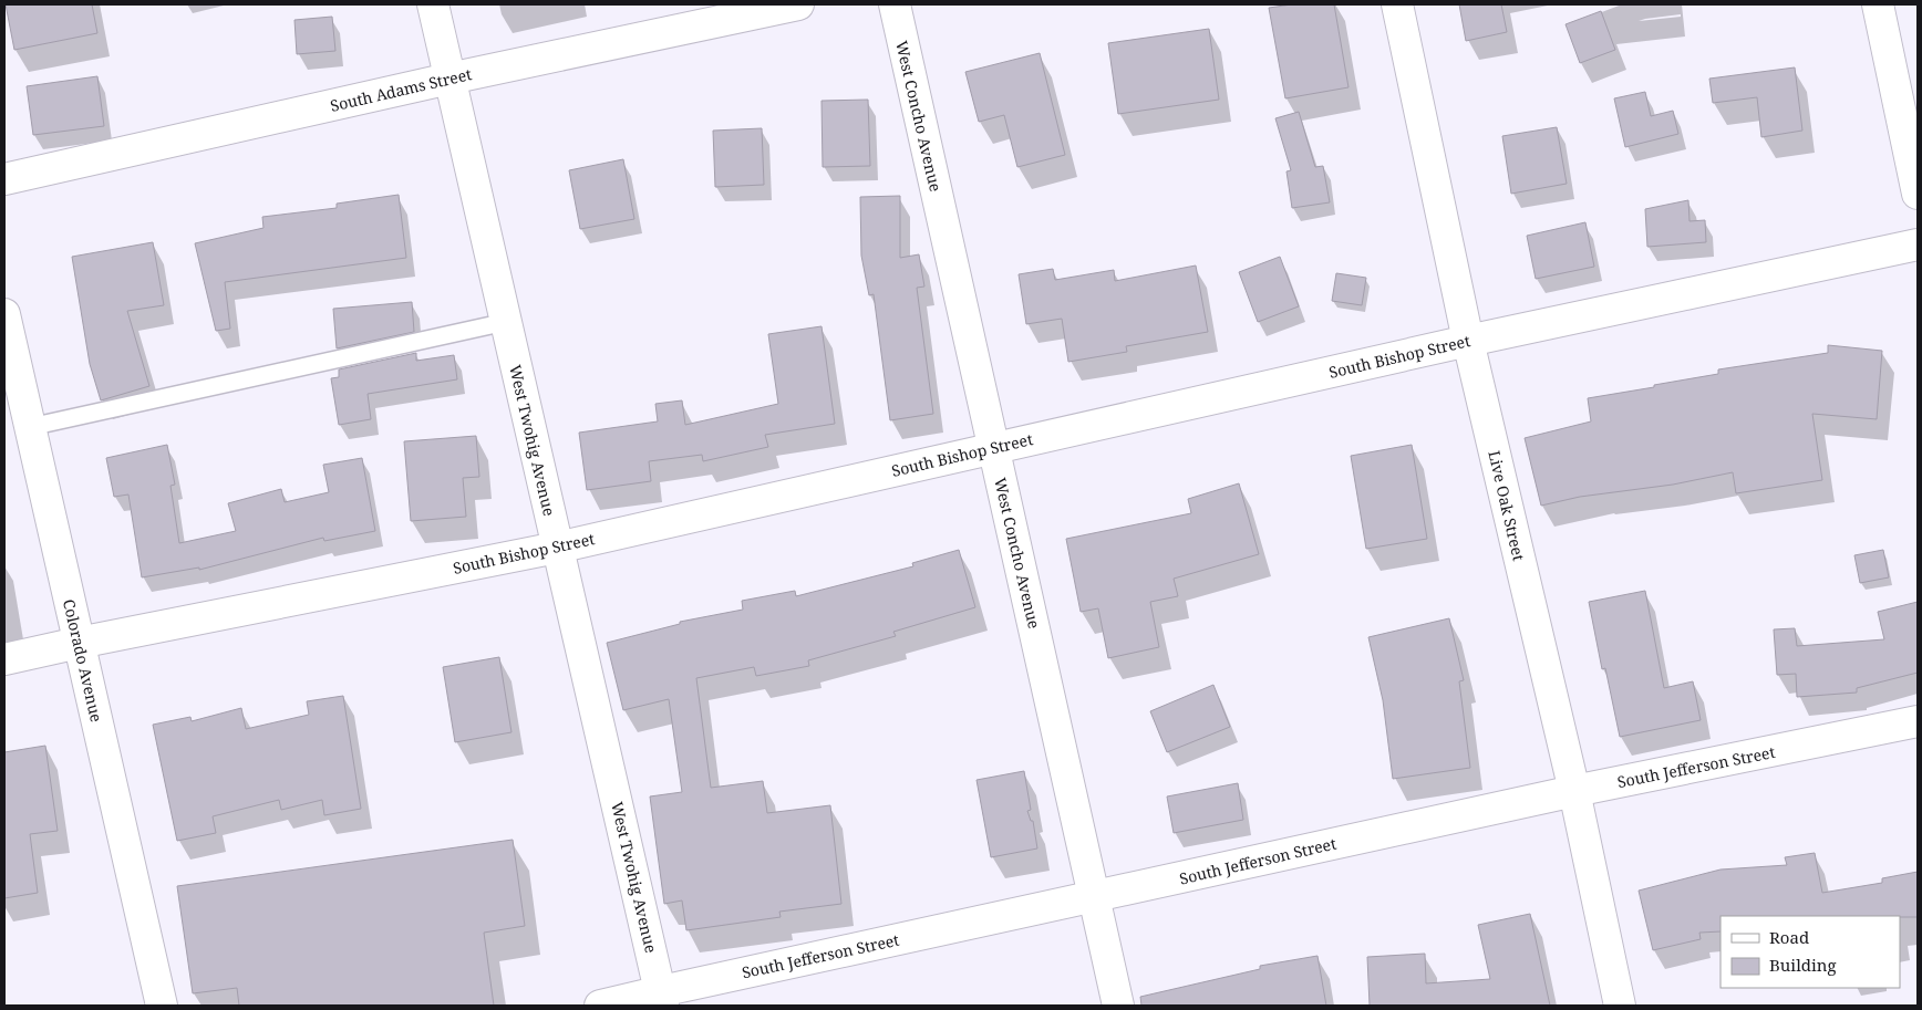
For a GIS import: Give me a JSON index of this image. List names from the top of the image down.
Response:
{
  "streets": {
    "street": [
      "South Adams Street",
      "West Concho Avenue",
      "South Bishop Street",
      "West Twohig Avenue",
      "Live Oak Street",
      "Colorado Avenue",
      "South Jefferson Street"
    ]
  },
  "crossings": [
    ["South Adams Street", "West Twohig Avenue"],
    ["West Concho Avenue", "South Bishop Street"],
    ["West Concho Avenue", "South Jefferson Street"],
    ["South Bishop Street", "West Twohig Avenue"],
    ["South Bishop Street", "Live Oak Street"],
    ["South Bishop Street", "Colorado Avenue"],
    ["West Twohig Avenue", "South Jefferson Street"],
    ["Live Oak Street", "South Jefferson Street"]
  ],
  "legend": ["Road", "Building"]
}
